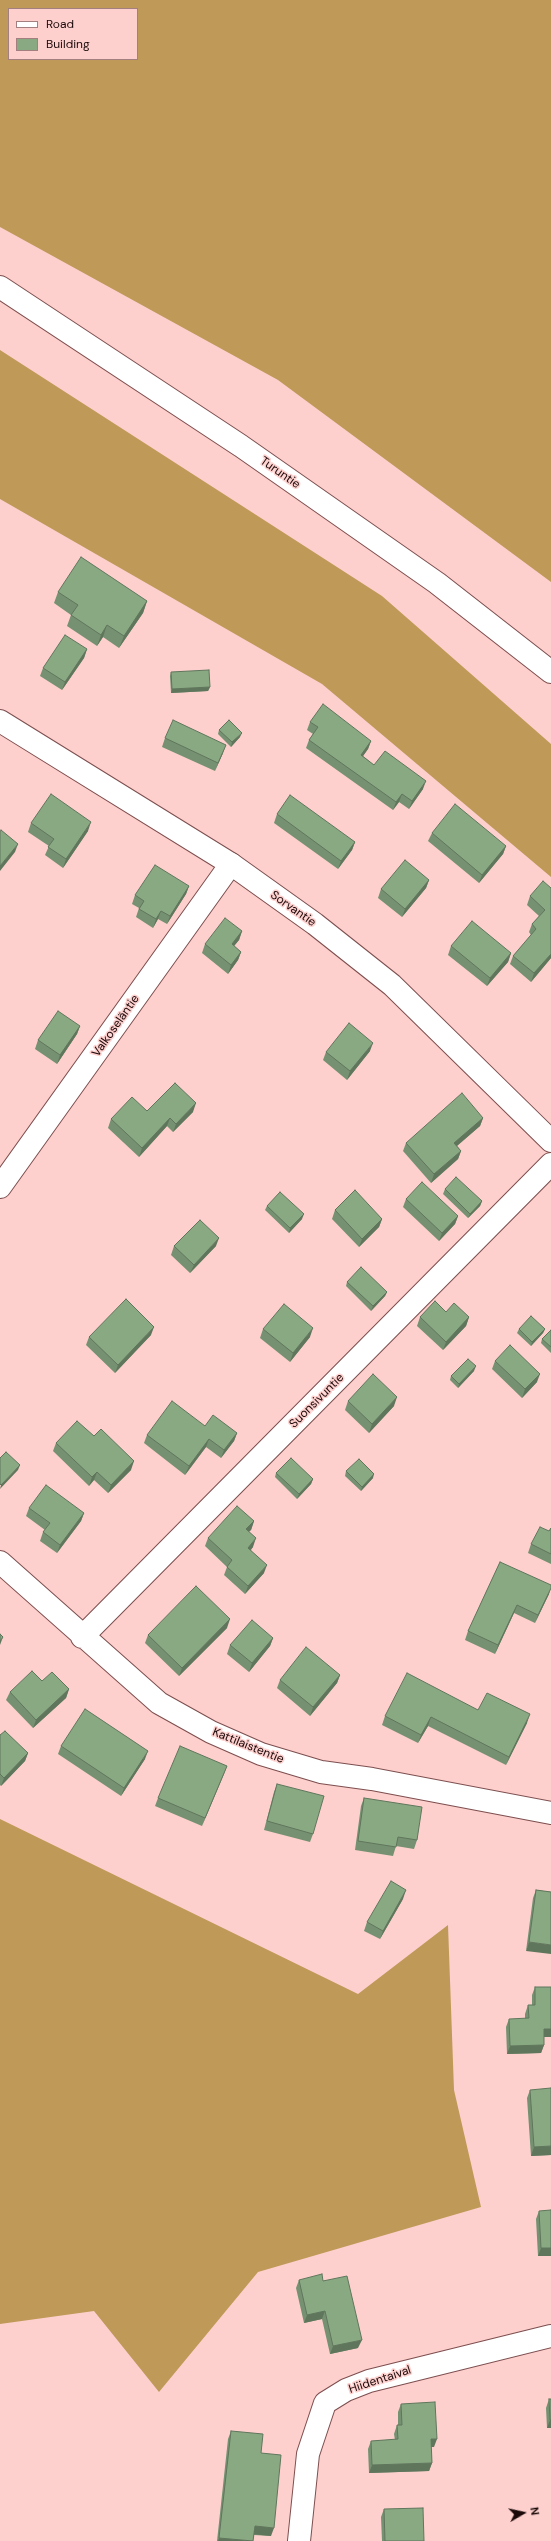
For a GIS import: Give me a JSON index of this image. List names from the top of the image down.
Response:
{
  "streets": {
    "main road": [
      "Turuntie",
      "Sorvantie",
      "Valkoseläntie",
      "Suonsivuntie",
      "Kattilaistentie",
      "Hiidentaival"
    ]
  },
  "crossings": [
    ["Sorvantie", "Valkoseläntie"],
    ["Suonsivuntie", "Kattilaistentie"]
  ],
  "legend": ["Road", "Building"],
  "north": "right"
}
